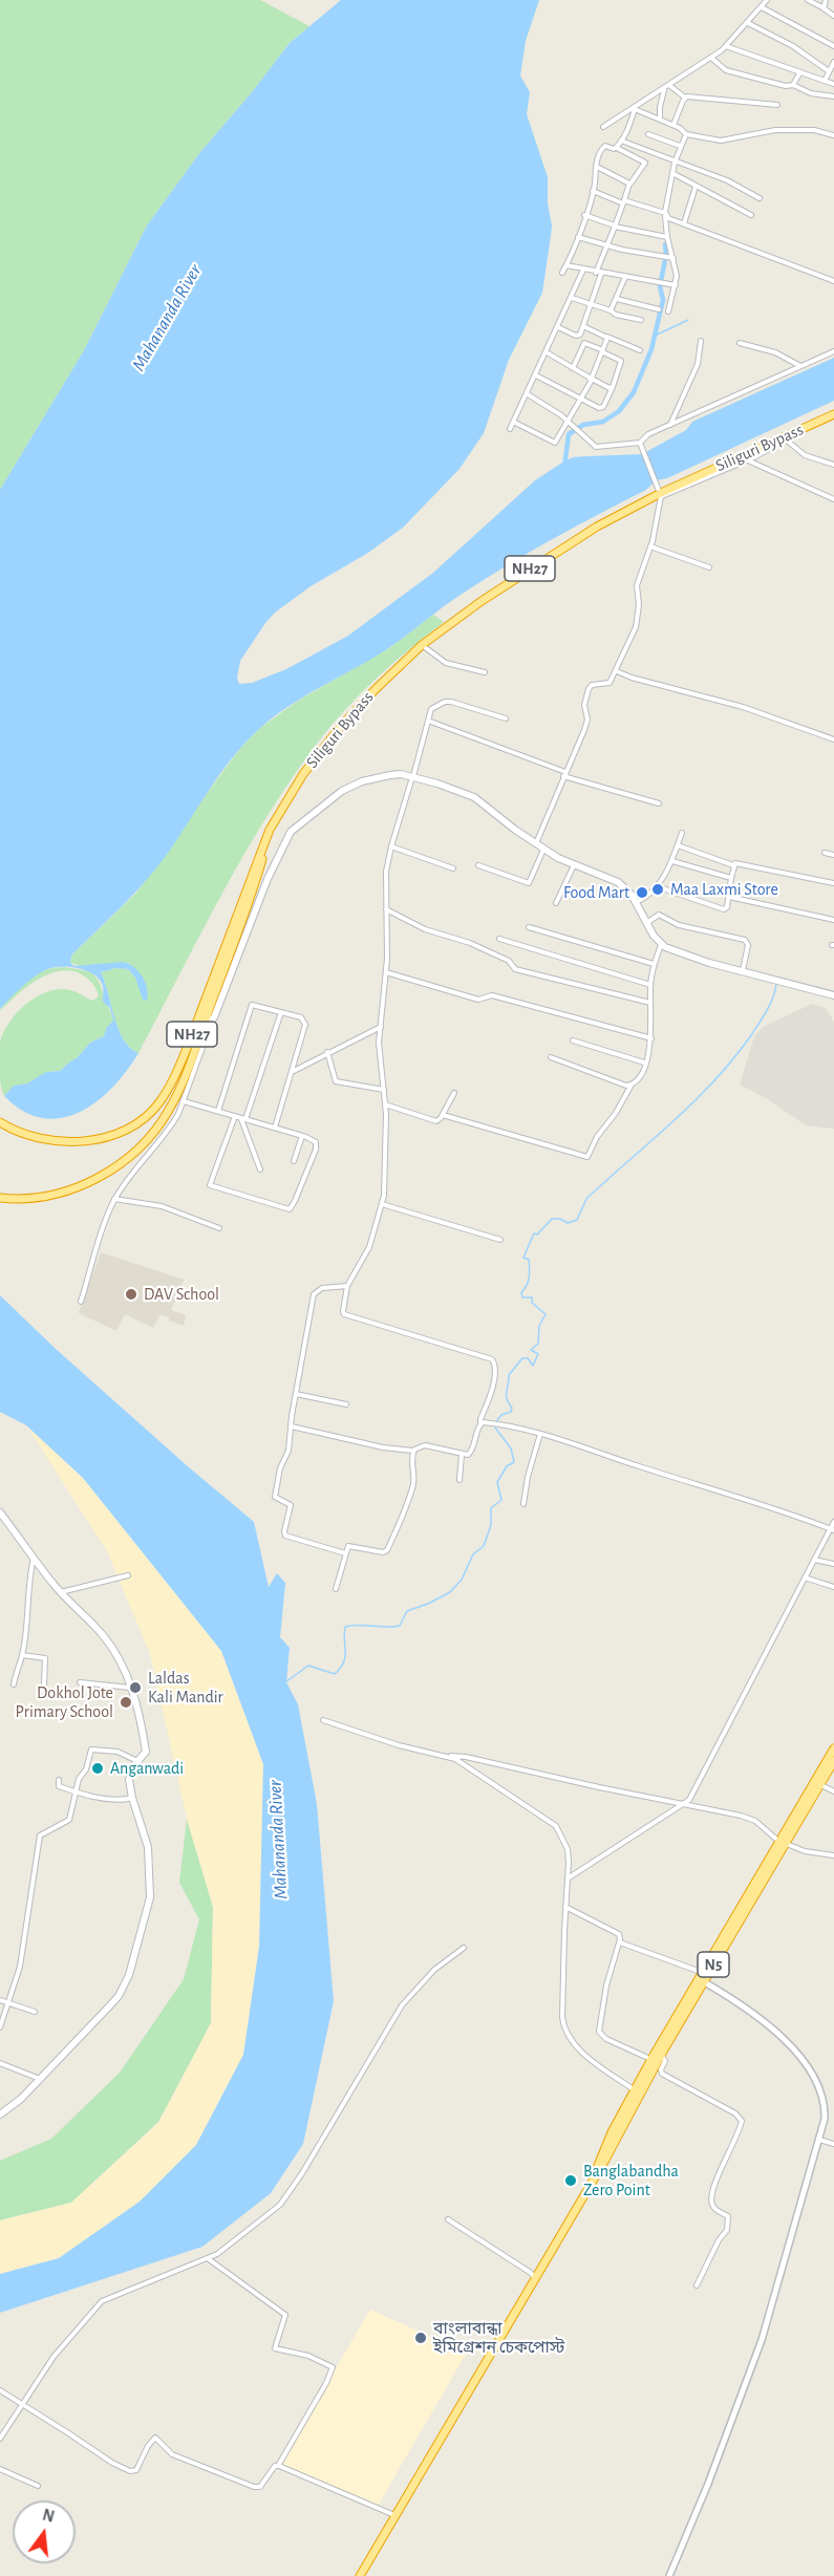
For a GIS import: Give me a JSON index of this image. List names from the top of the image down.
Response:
{
  "streets": {
    "highway": ["Siliguri Bypass", "NH27", "N5"]
  },
  "crossings": [
    ["Siliguri Bypass", "NH27"]
  ],
  "water": ["Mahananda River"],
  "places": [
    "Maa Laxmi Store",
    "Food Mart",
    "DAV School",
    "Laldas Kali Mandir",
    "Dokhol Jote Primary School",
    "Anganwadi",
    "Banglabandha Zero Point",
    "বাংলাবান্ধা ইমিগ্রেশন চেকপোস্ট"
  ],
  "north": "top"
}
